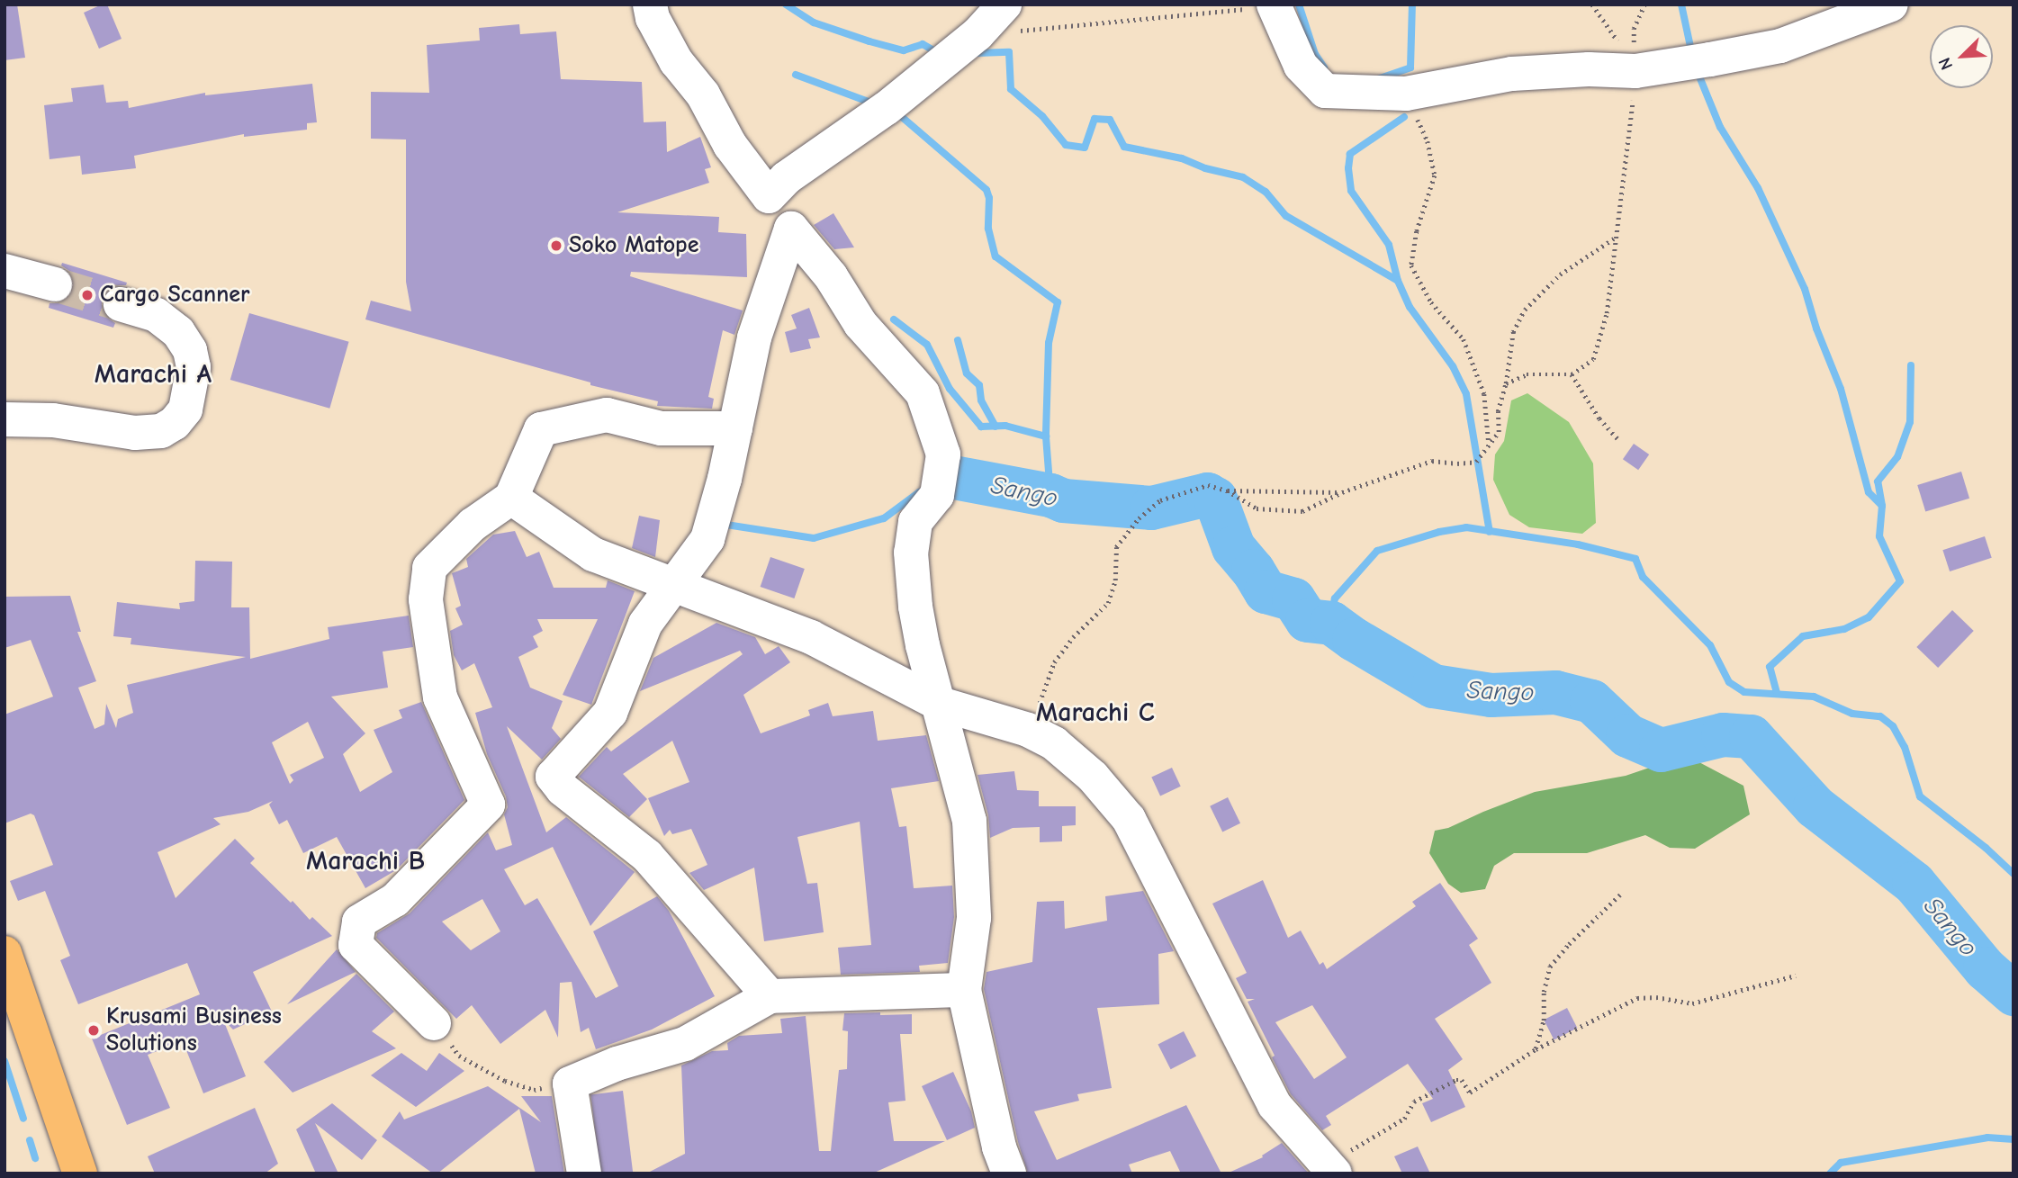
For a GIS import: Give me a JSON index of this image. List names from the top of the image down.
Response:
{
  "districts": ["Marachi A", "Marachi C", "Marachi B"],
  "water": ["Sango"],
  "places": ["Soko Matope", "Cargo Scanner", "Krusami Business Solutions"],
  "north": "bottom left"
}
